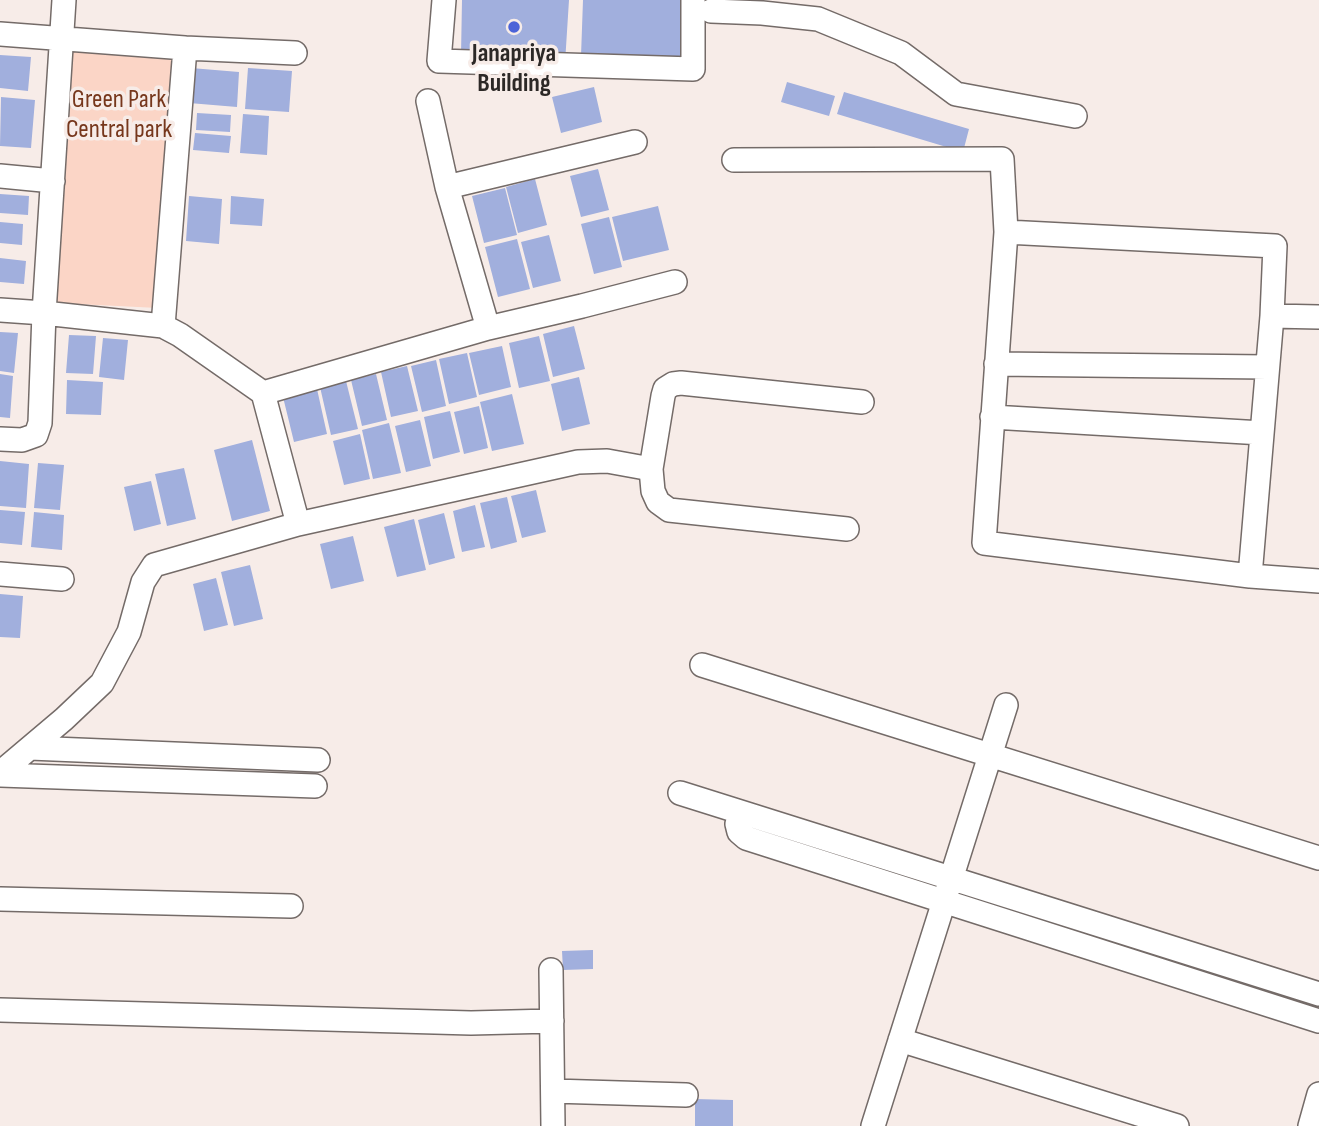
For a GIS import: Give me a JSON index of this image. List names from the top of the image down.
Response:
{
  "parks": ["Green Park Central park"],
  "places": ["Janapriya Building"]
}
